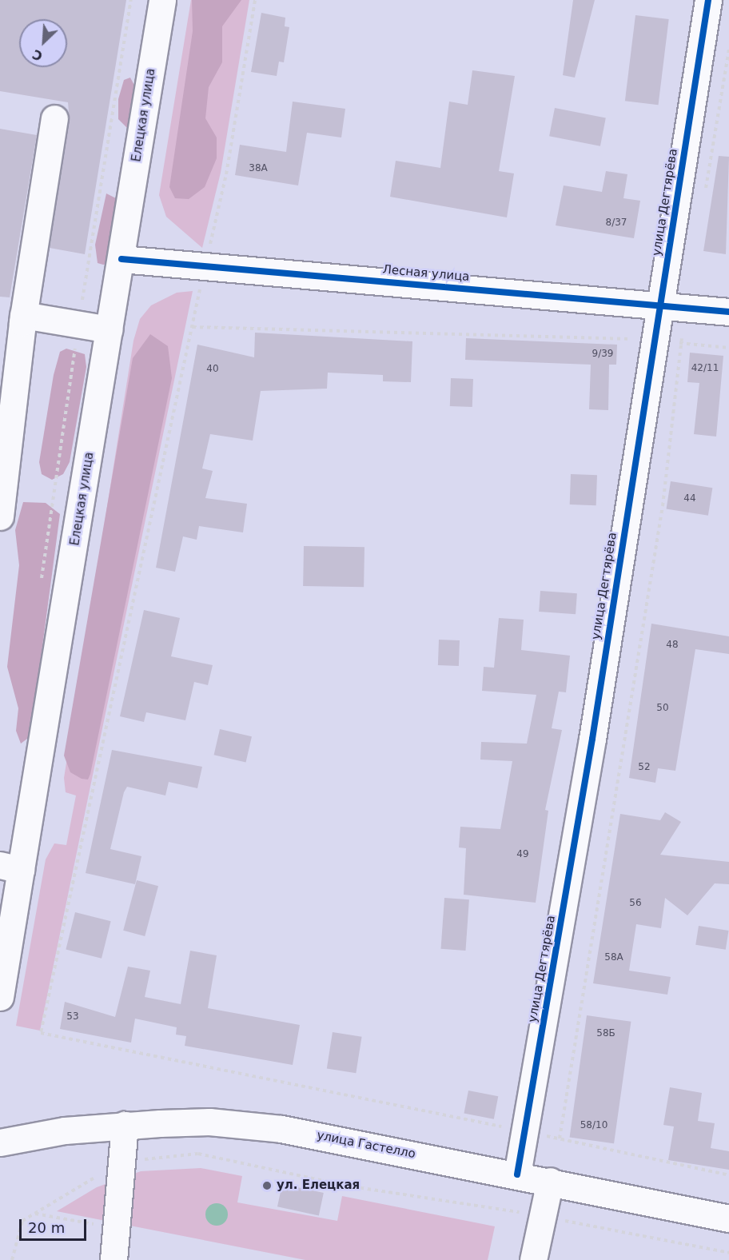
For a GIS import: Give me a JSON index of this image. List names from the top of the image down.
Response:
{
  "streets": {
    "street": [
      "Елецкая улица",
      "улица Дегтярёва",
      "Лесная улица",
      "улица Гастелло"
    ]
  },
  "crossings": [
    ["Елецкая улица", "Лесная улица"],
    ["улица Дегтярёва", "Лесная улица"],
    ["улица Дегтярёва", "улица Гастелло"]
  ],
  "places": ["ул. Елецкая"],
  "house_numbers": [
    "38А",
    "8/37",
    "9/39",
    "42/11",
    "40",
    "44",
    "48",
    "50",
    "52",
    "49",
    "56",
    "58А",
    "53",
    "58Б",
    "58/10"
  ],
  "scale_bar": "20 m",
  "north": "bottom left"
}
